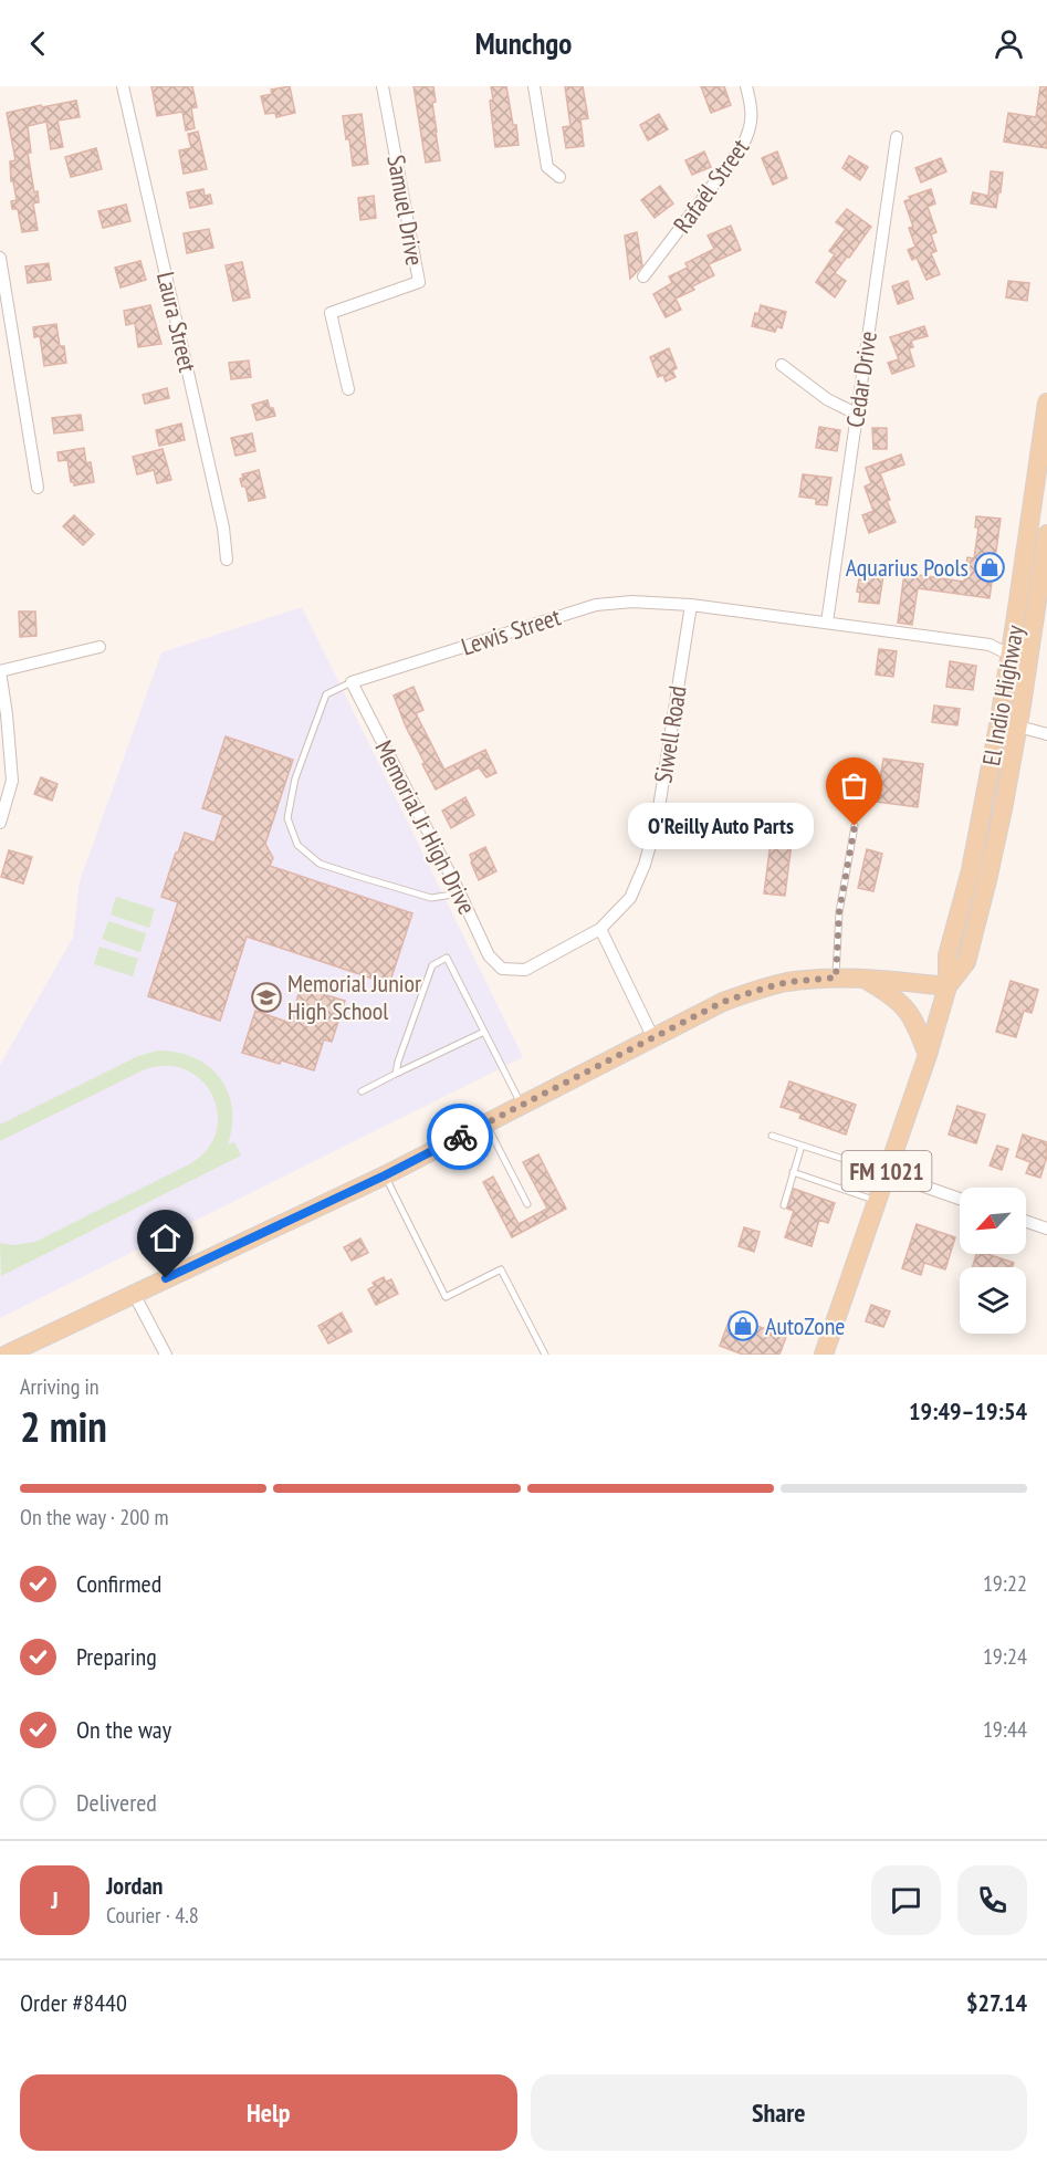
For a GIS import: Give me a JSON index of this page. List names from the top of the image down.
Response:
{
  "streets": {
    "main road": ["El Indio Highway", "FM 1021"],
    "street": [
      "Rafaél Street",
      "Samuel Drive",
      "Laura Street",
      "Cedar Drive",
      "Lewis Street",
      "Siwell Road",
      "Memorial Jr High Drive"
    ]
  },
  "crossings": [
    ["Cedar Drive", "Lewis Street"],
    ["Lewis Street", "El Indio Highway"],
    ["Lewis Street", "Siwell Road"],
    ["Lewis Street", "Memorial Jr High Drive"],
    ["Siwell Road", "Memorial Jr High Drive"]
  ],
  "places": {
    "shop": ["Aquarius Pools", "AutoZone"],
    "other": ["O'Reilly Auto Parts"],
    "school or university": ["Memorial Junior High School"]
  },
  "north": "bottom left",
  "page": {
    "header": "Munchgo",
    "bubble": "O'Reilly Auto Parts",
    "heading": ["2 min", "Arriving in", "19:49–19:54"],
    "panel": [
      "Jordan",
      "Courier · 4.8",
      "Order #8440",
      "$27.14"
    ],
    "bar": "On the way · 200 m",
    "list": [
      ["Confirmed", "19:22"],
      ["Preparing", "19:24"],
      ["On the way", "19:44"],
      "Delivered"
    ],
    "round": "J",
    "buttons": ["Help", "Share"]
  }
}
